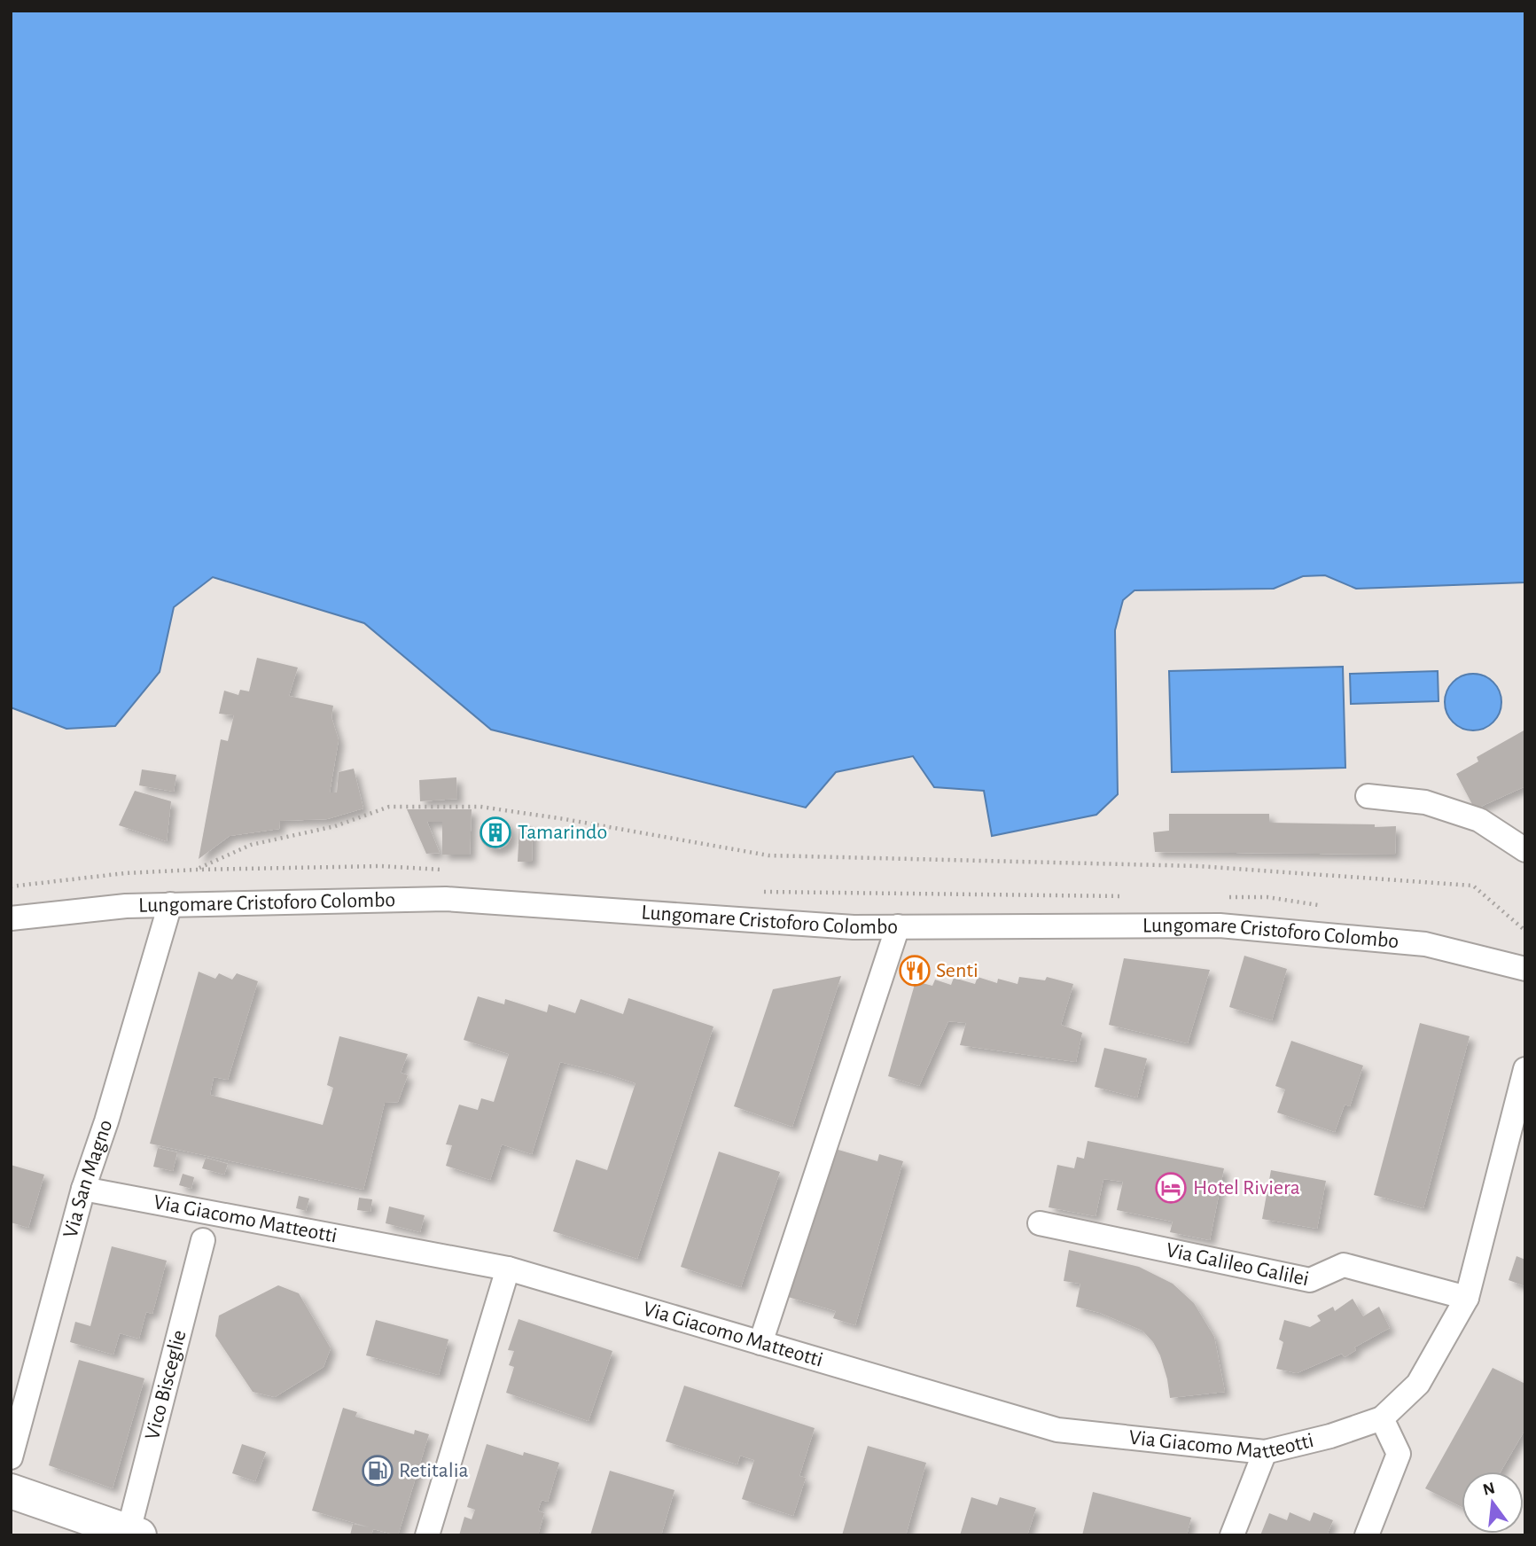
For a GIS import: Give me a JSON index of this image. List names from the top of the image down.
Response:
{
  "streets": {
    "street": [
      "Lungomare Cristoforo Colombo",
      "Via San Magno",
      "Via Giacomo Matteotti",
      "Via Galileo Galilei",
      "Vico Bisceglie"
    ]
  },
  "crossings": [
    ["Lungomare Cristoforo Colombo", "Via San Magno"],
    ["Via San Magno", "Via Giacomo Matteotti"]
  ],
  "places": {
    "building": ["Tamarindo"],
    "restaurant": ["Senti"],
    "hotel": ["Hotel Riviera"],
    "fuel station": ["Retitalia"]
  },
  "north": "top"
}
